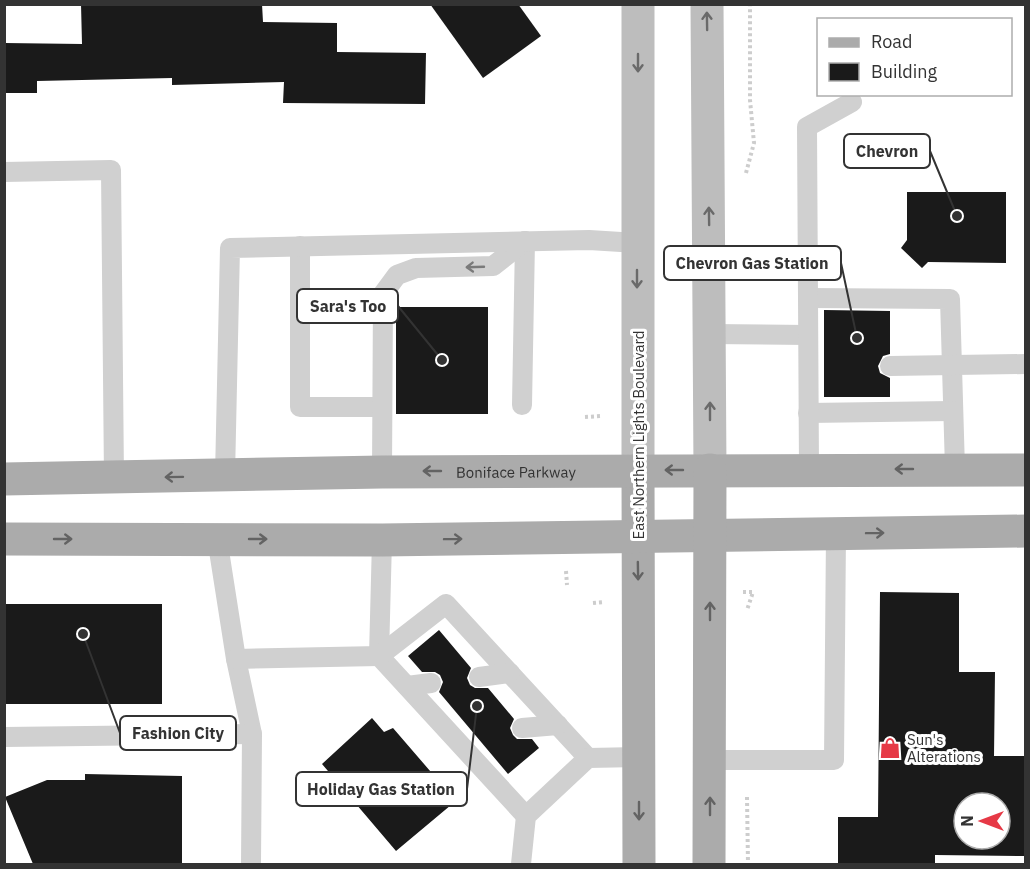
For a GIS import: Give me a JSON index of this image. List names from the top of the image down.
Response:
{
  "streets": {
    "main road": ["East Northern Lights Boulevard", "Boniface Parkway"]
  },
  "crossings": [
    ["East Northern Lights Boulevard", "Boniface Parkway"]
  ],
  "places": {
    "other": [
      "Chevron",
      "Chevron Gas Station",
      "Sara's Too",
      "Fashion City",
      "Holiday Gas Station"
    ],
    "shop": ["Sun's Alterations"]
  },
  "legend": ["Road", "Building"],
  "north": "left"
}
